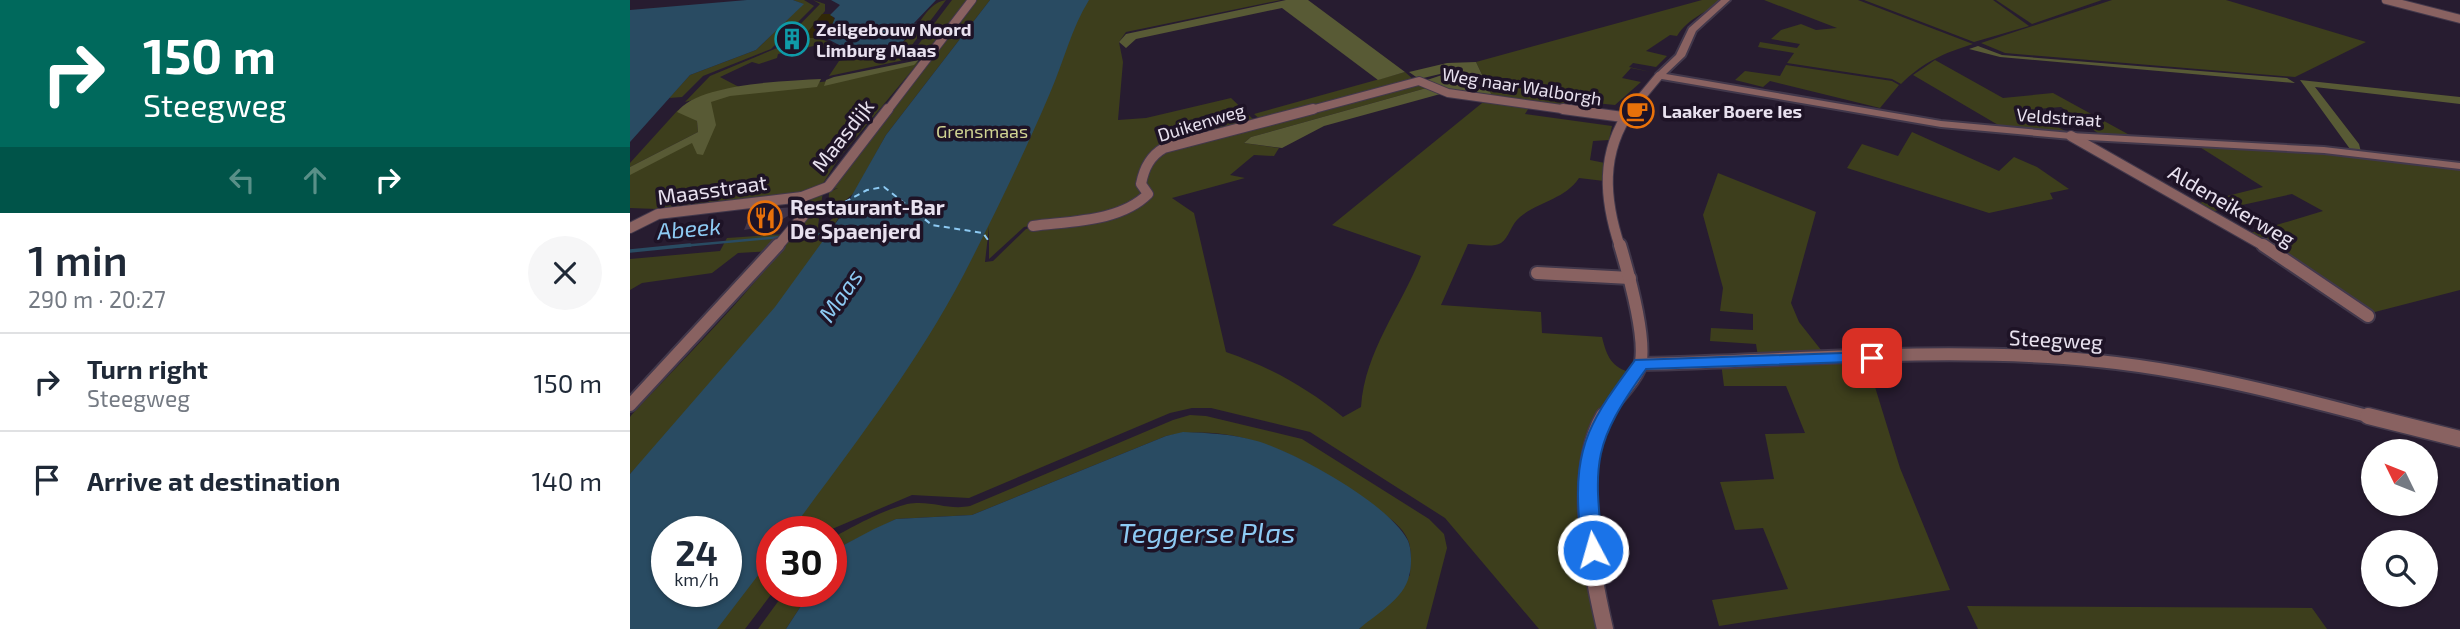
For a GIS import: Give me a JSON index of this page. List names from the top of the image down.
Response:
{
  "streets": {
    "street": [
      "Weg naar Walborgh",
      "Veldstraat",
      "Duikenweg",
      "Maasdijk",
      "Maasstraat",
      "Aldeneikerweg",
      "Steegweg"
    ]
  },
  "crossings": [
    ["Weg naar Walborgh", "Duikenweg"],
    ["Veldstraat", "Aldeneikerweg"],
    ["Maasdijk", "Maasstraat"]
  ],
  "water": ["Abeek", "Maas", "Teggerse Plas"],
  "parks": ["Grensmaas"],
  "places": {
    "building": ["Zeilgebouw Noord Limburg Maas"],
    "cafe": ["Laaker Boere Ies"],
    "restaurant": ["Restaurant-Bar De Spaenjerd"]
  },
  "north": "top left",
  "page": {
    "turn": ["150 m", "Steegweg"],
    "heading": ["1 min", "290 m · 20:27"],
    "list": [
      {
        "name": "Turn right",
        "note": "Steegweg",
        "value": "150 m"
      },
      {
        "name": "Arrive at destination",
        "value": "140 m"
      }
    ],
    "speed": "24 km/h",
    "limit": "30"
  }
}
